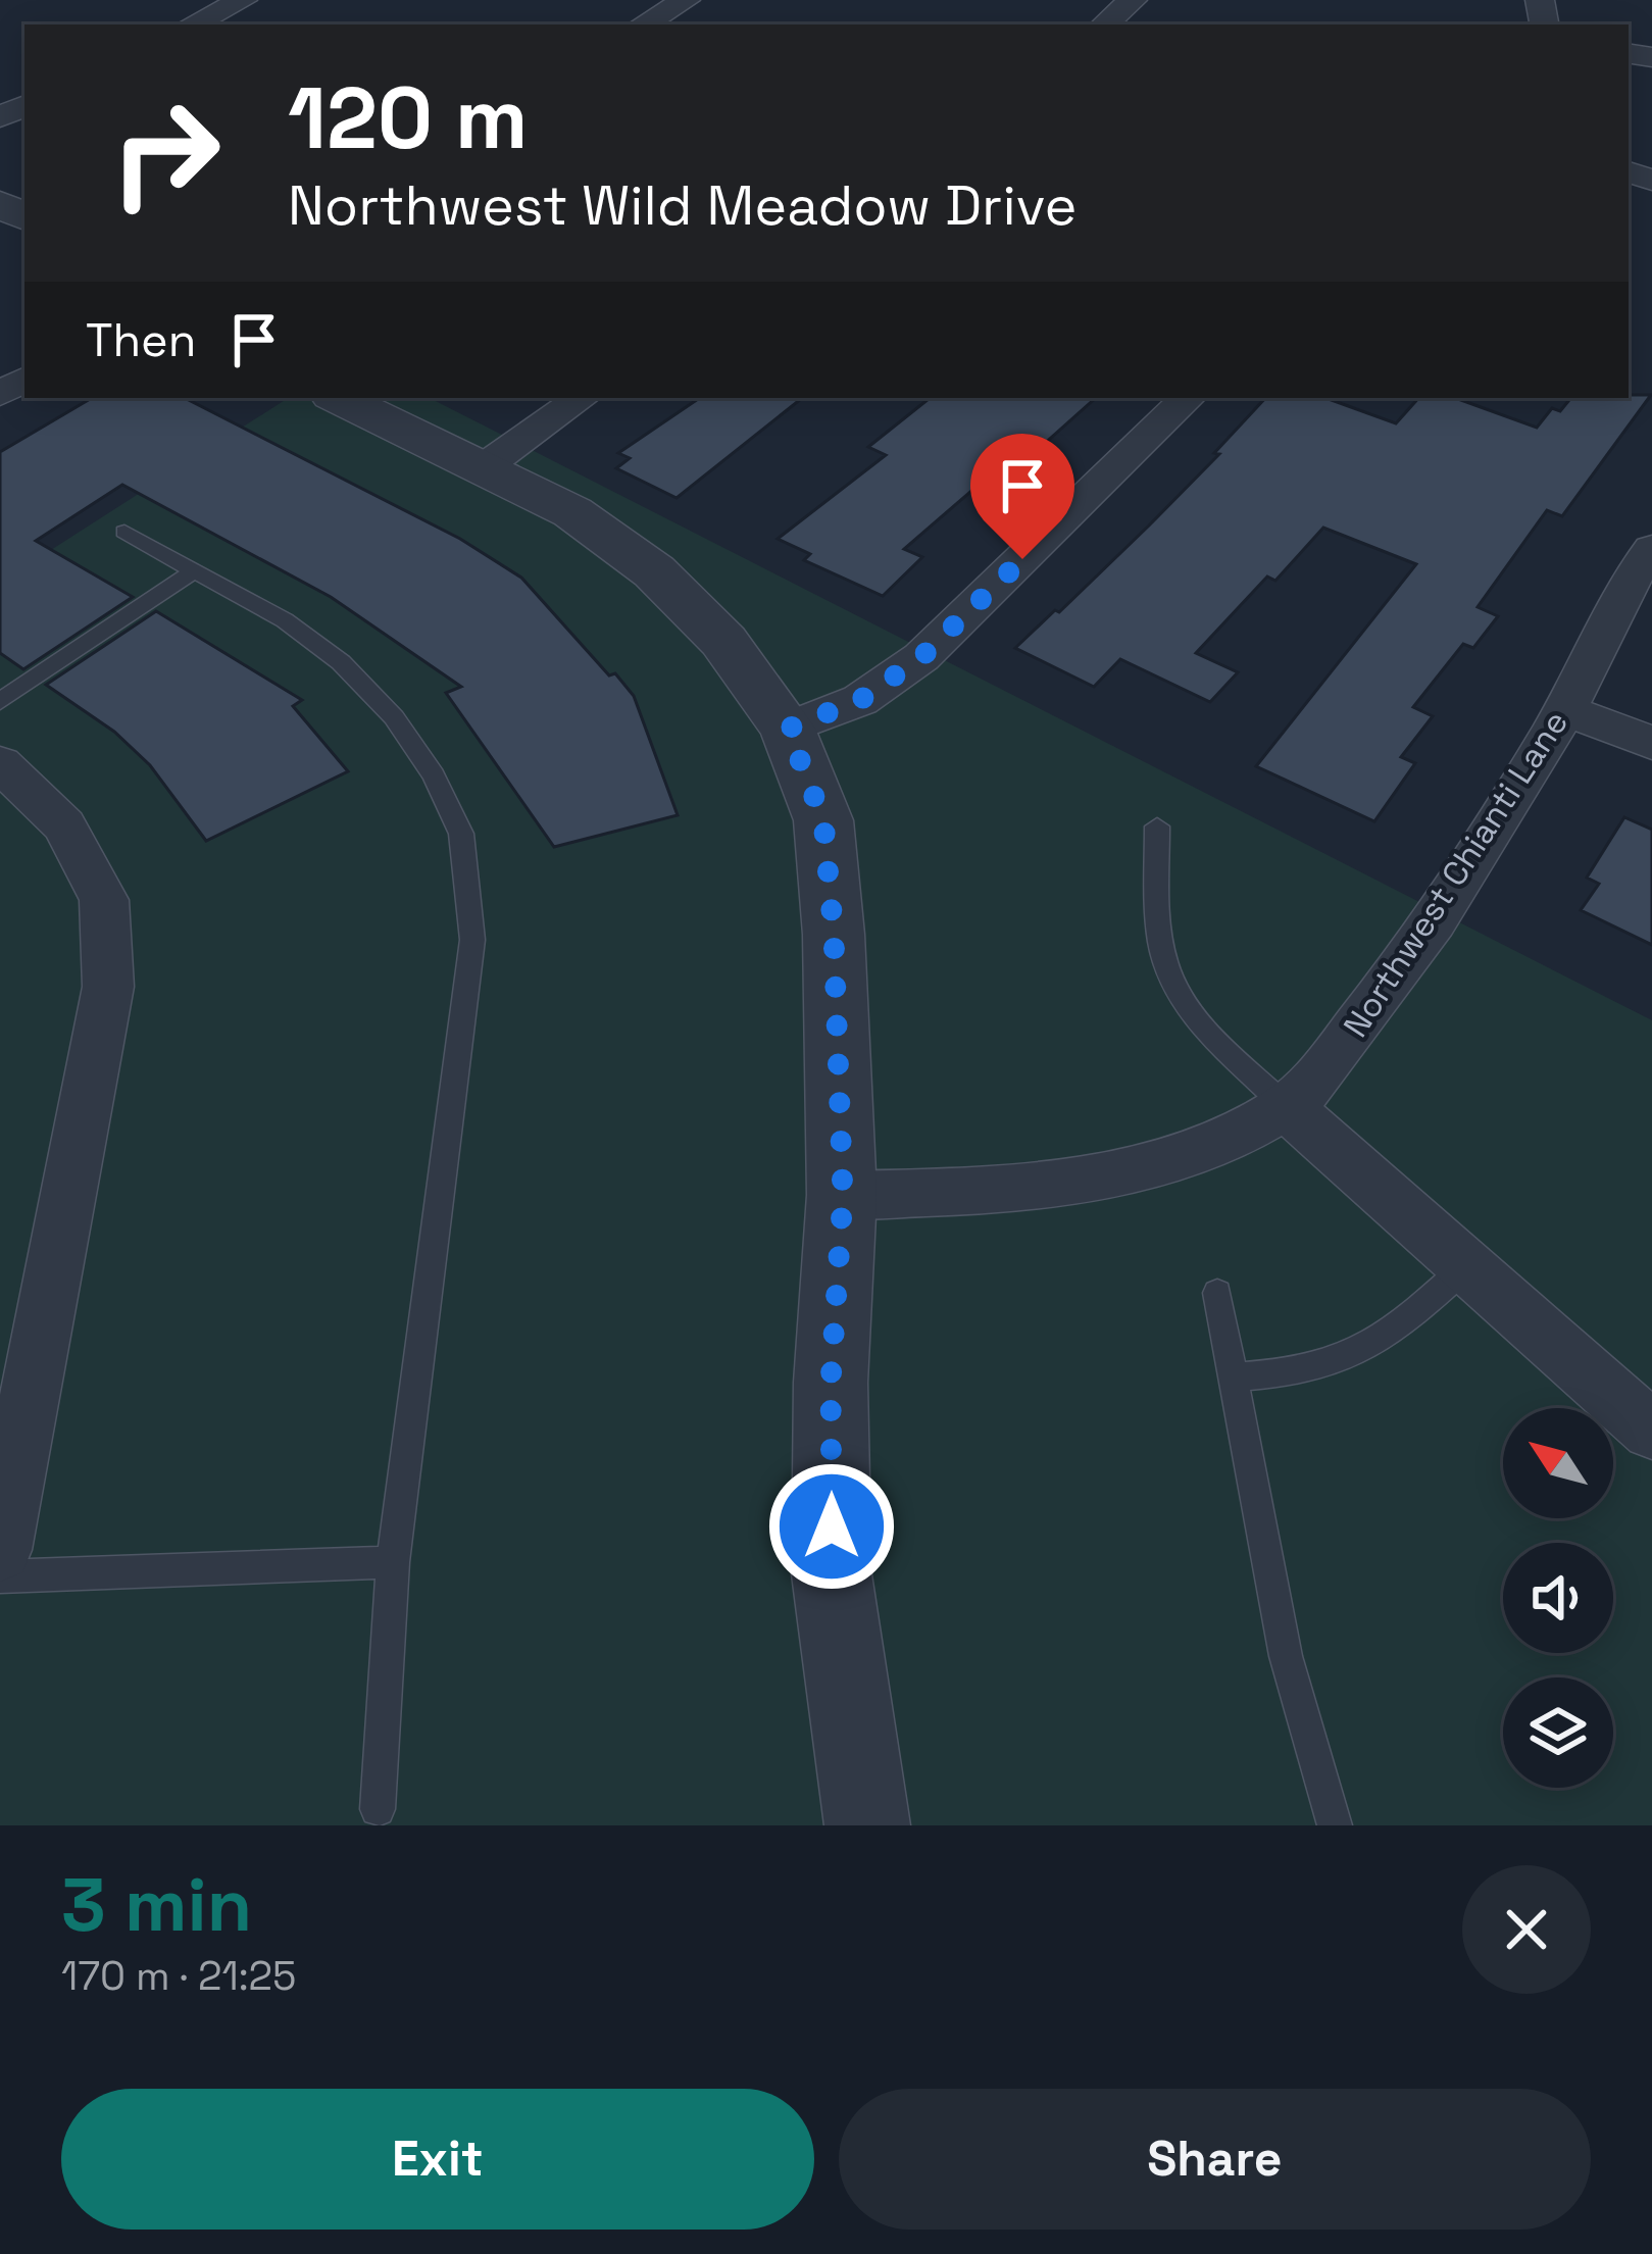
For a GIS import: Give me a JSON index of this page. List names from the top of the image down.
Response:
{
  "streets": {
    "street": ["Northwest Chianti Lane"]
  },
  "north": "top left",
  "page": {
    "turn": ["120 m", "Northwest Wild Meadow Drive"],
    "then": "Then",
    "heading": ["3 min", "170 m · 21:25"],
    "buttons": ["Exit", "Share"]
  }
}
